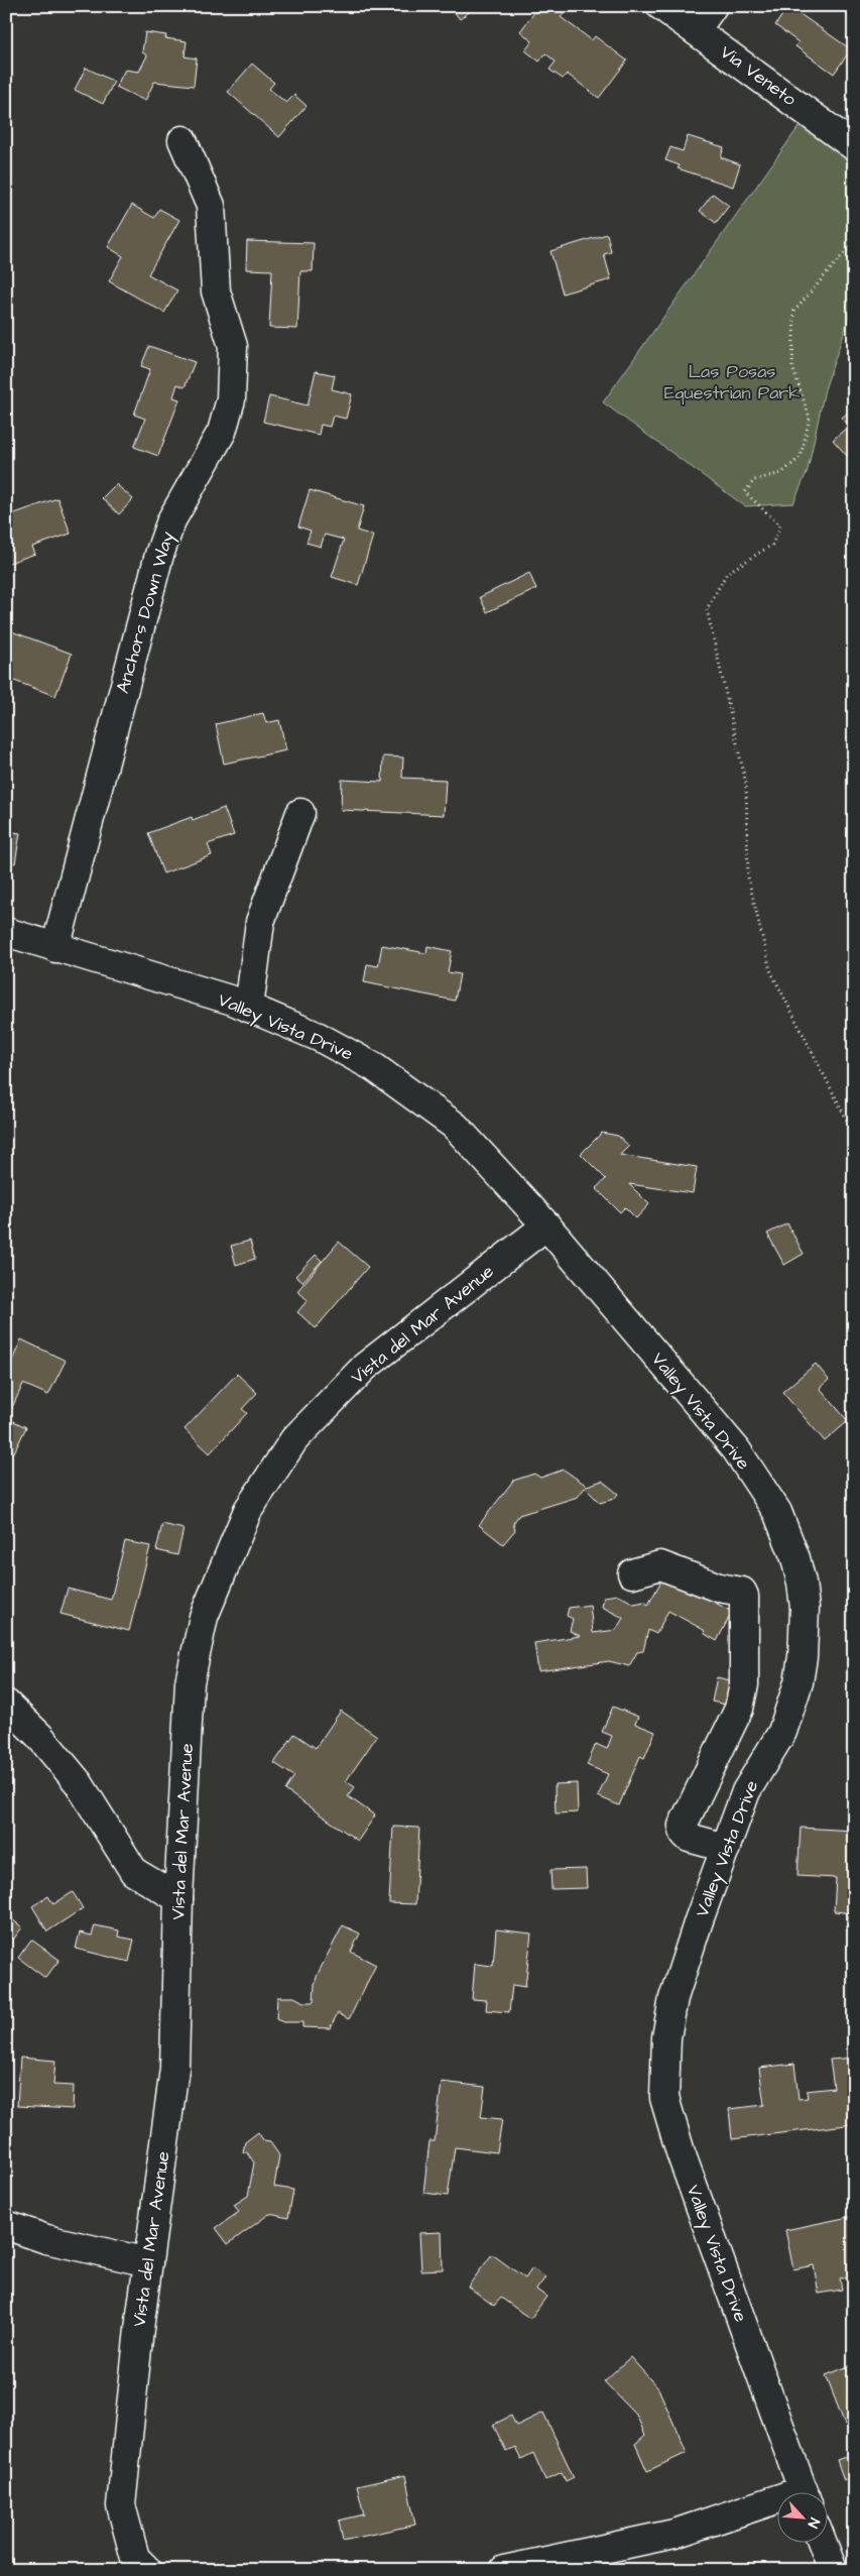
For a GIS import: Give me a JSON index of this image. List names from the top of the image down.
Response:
{
  "streets": {
    "street": [
      "Via Veneto",
      "Anchors Down Way",
      "Valley Vista Drive",
      "Vista del Mar Avenue"
    ]
  },
  "crossings": [
    ["Anchors Down Way", "Valley Vista Drive"],
    ["Valley Vista Drive", "Vista del Mar Avenue"]
  ],
  "parks": ["Las Posas Equestrian Park"],
  "north": "bottom right"
}
